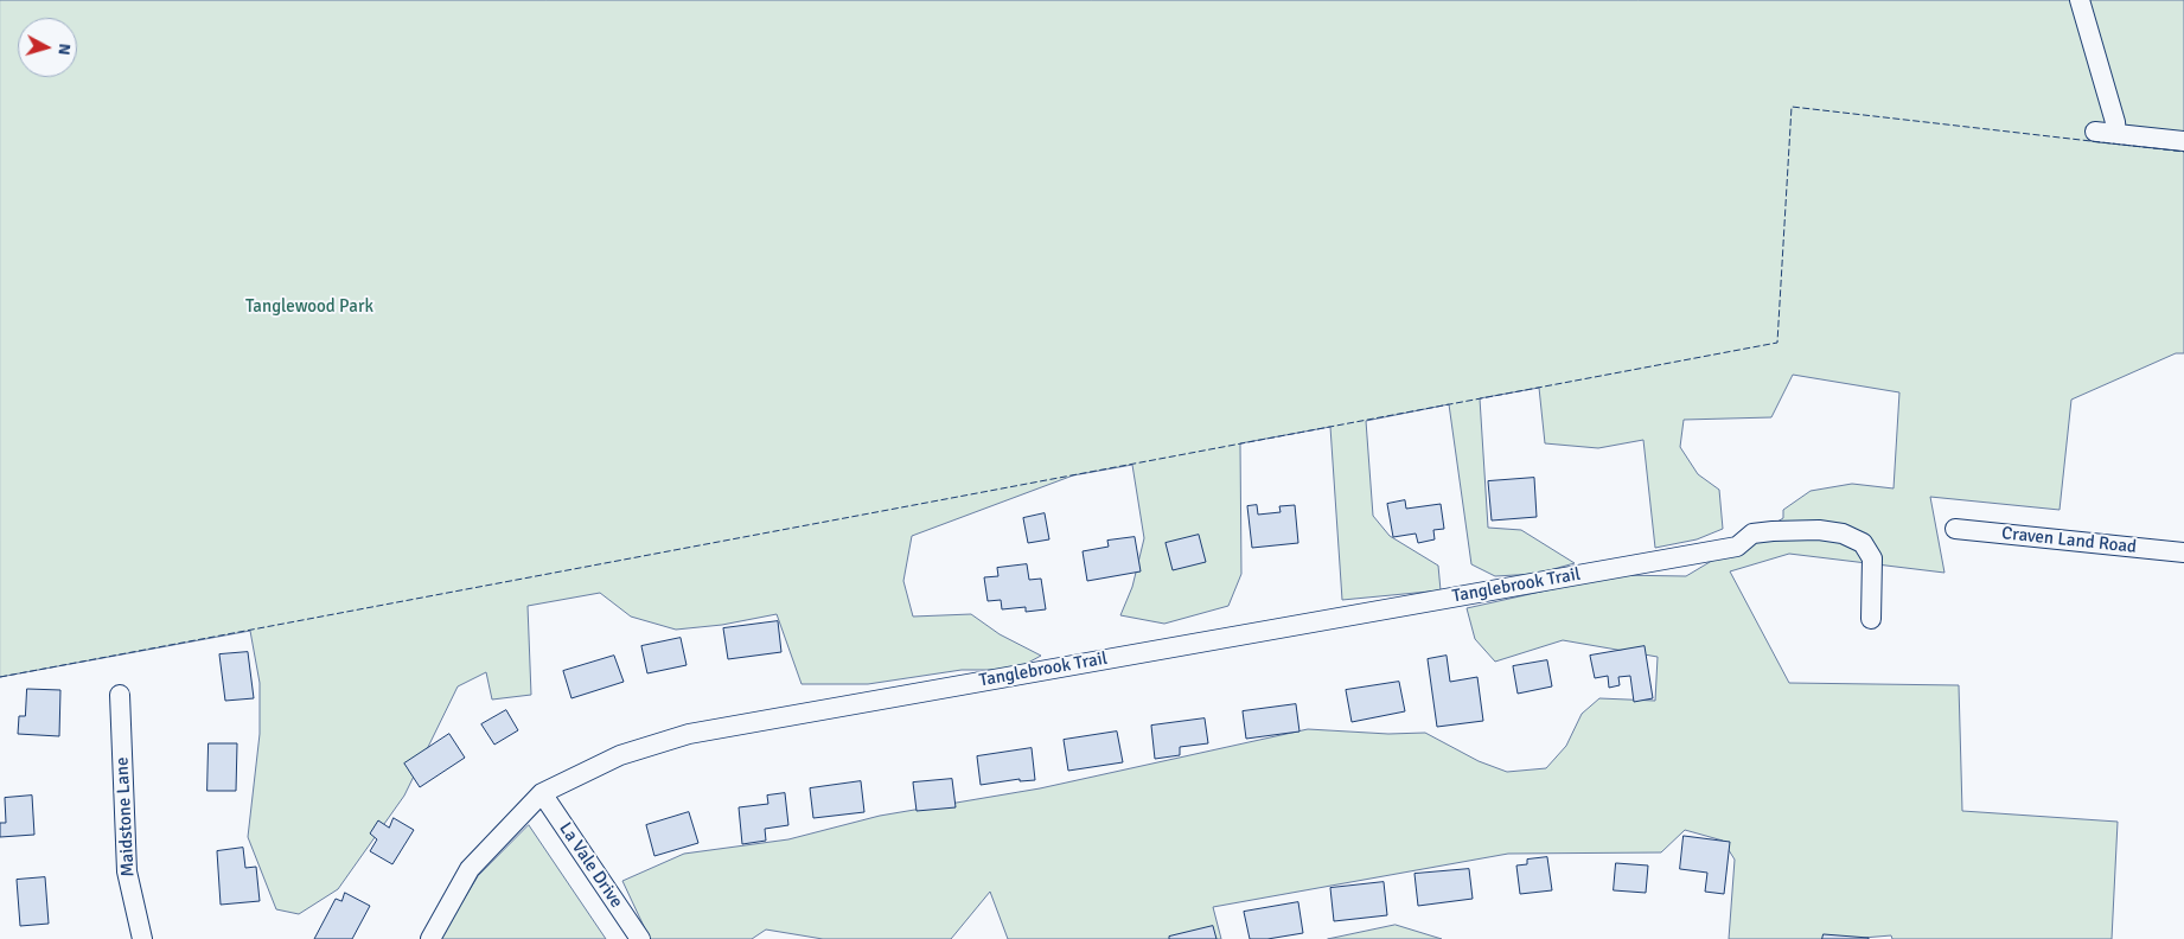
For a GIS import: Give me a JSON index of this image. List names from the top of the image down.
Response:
{
  "streets": {
    "street": [
      "Craven Land Road",
      "Tanglebrook Trail",
      "Maidstone Lane",
      "La Vale Drive"
    ]
  },
  "crossings": [
    ["Tanglebrook Trail", "La Vale Drive"]
  ],
  "parks": ["Tanglewood Park"],
  "north": "right"
}
